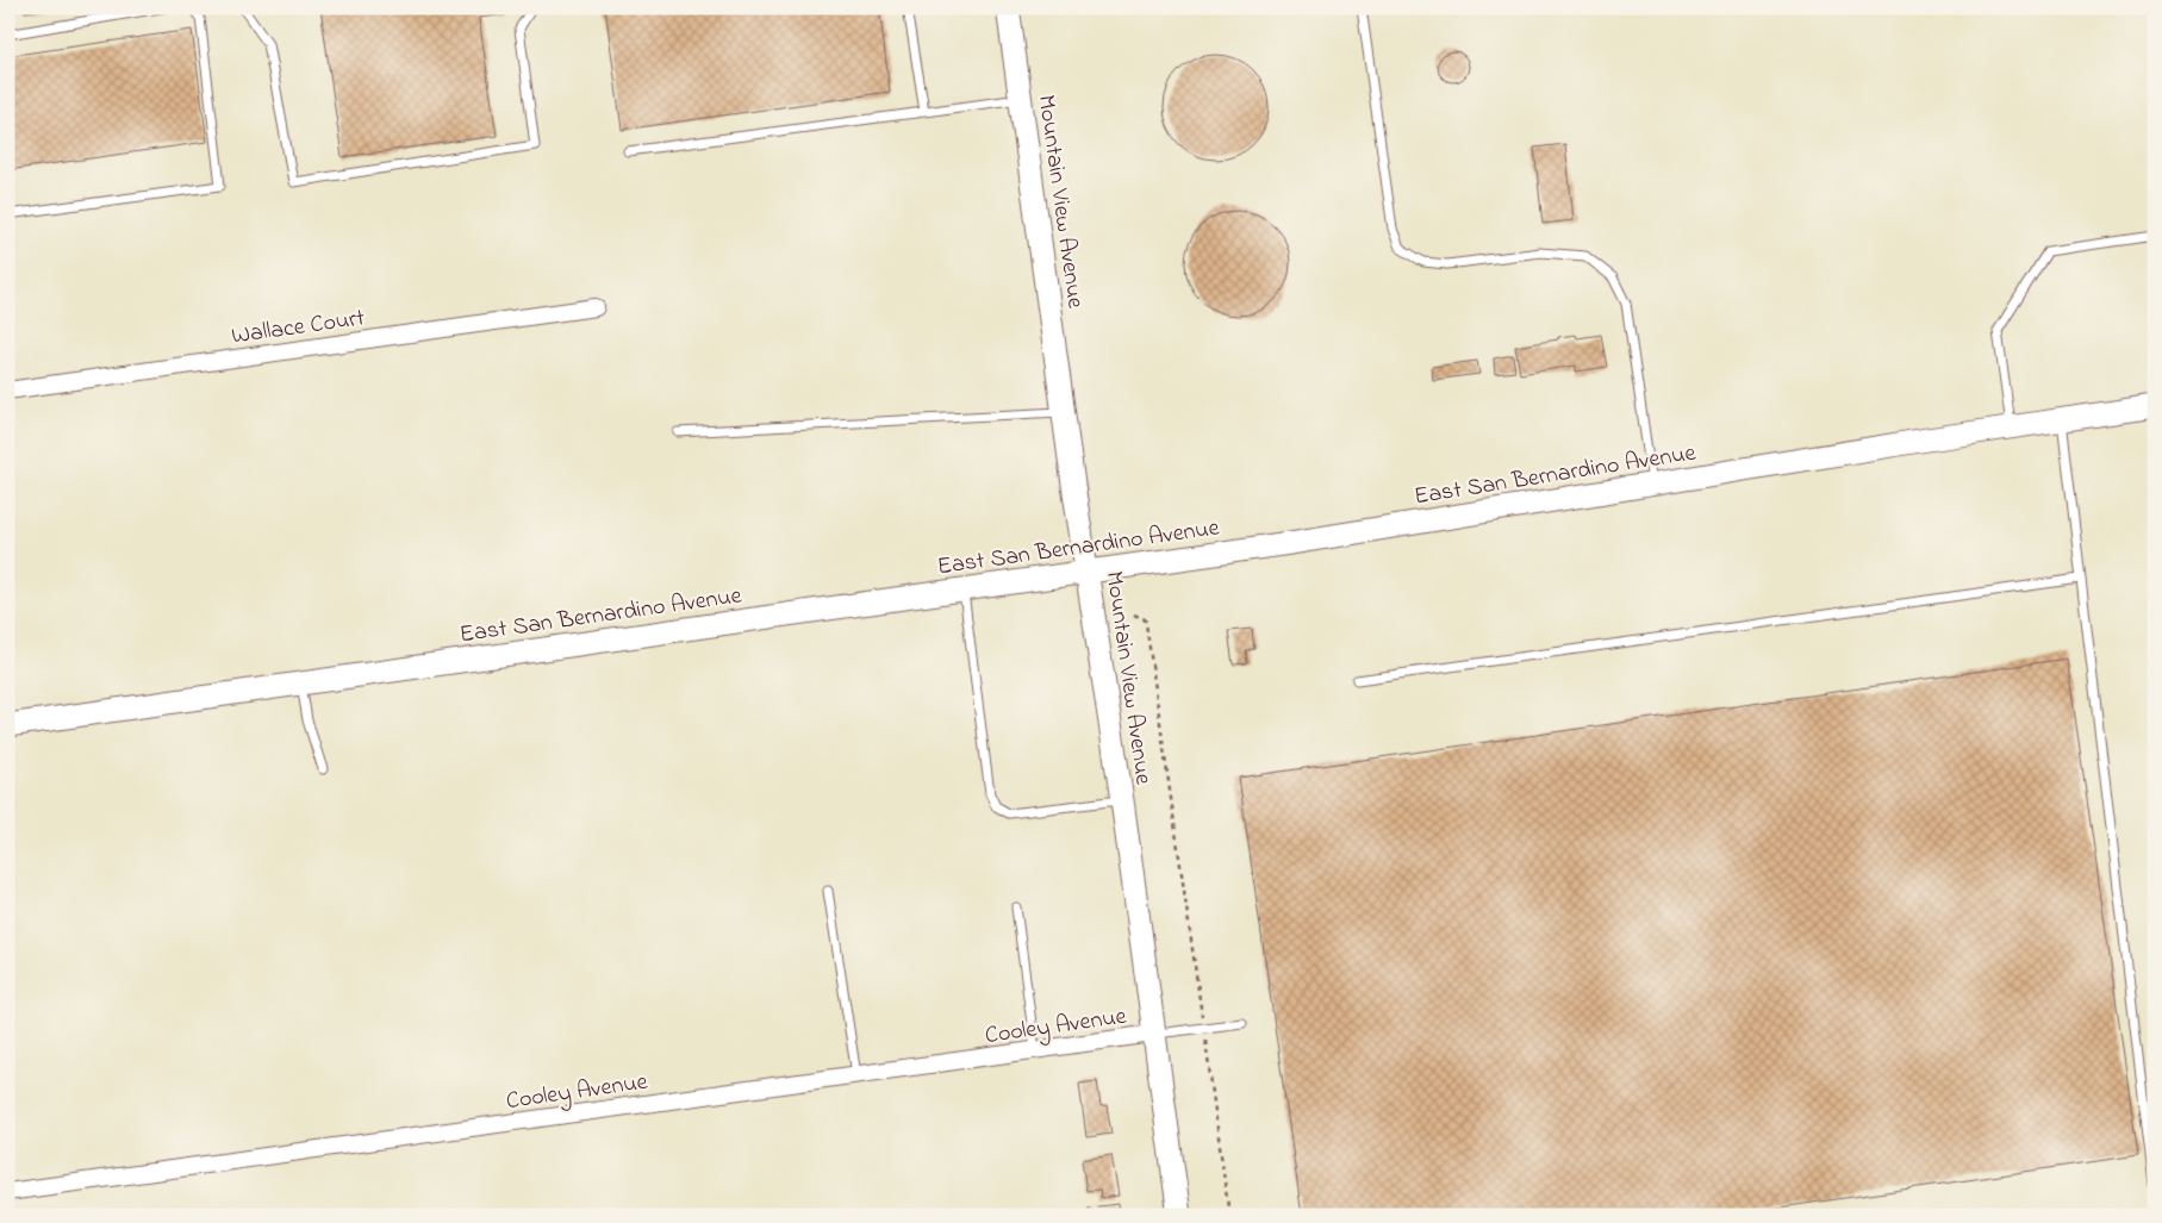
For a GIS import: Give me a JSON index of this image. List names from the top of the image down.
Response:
{
  "streets": {
    "main road": ["Mountain View Avenue", "East San Bernardino Avenue"],
    "street": ["Wallace Court", "Cooley Avenue"]
  },
  "crossings": [
    ["Mountain View Avenue", "East San Bernardino Avenue"],
    ["Mountain View Avenue", "Cooley Avenue"]
  ]
}
